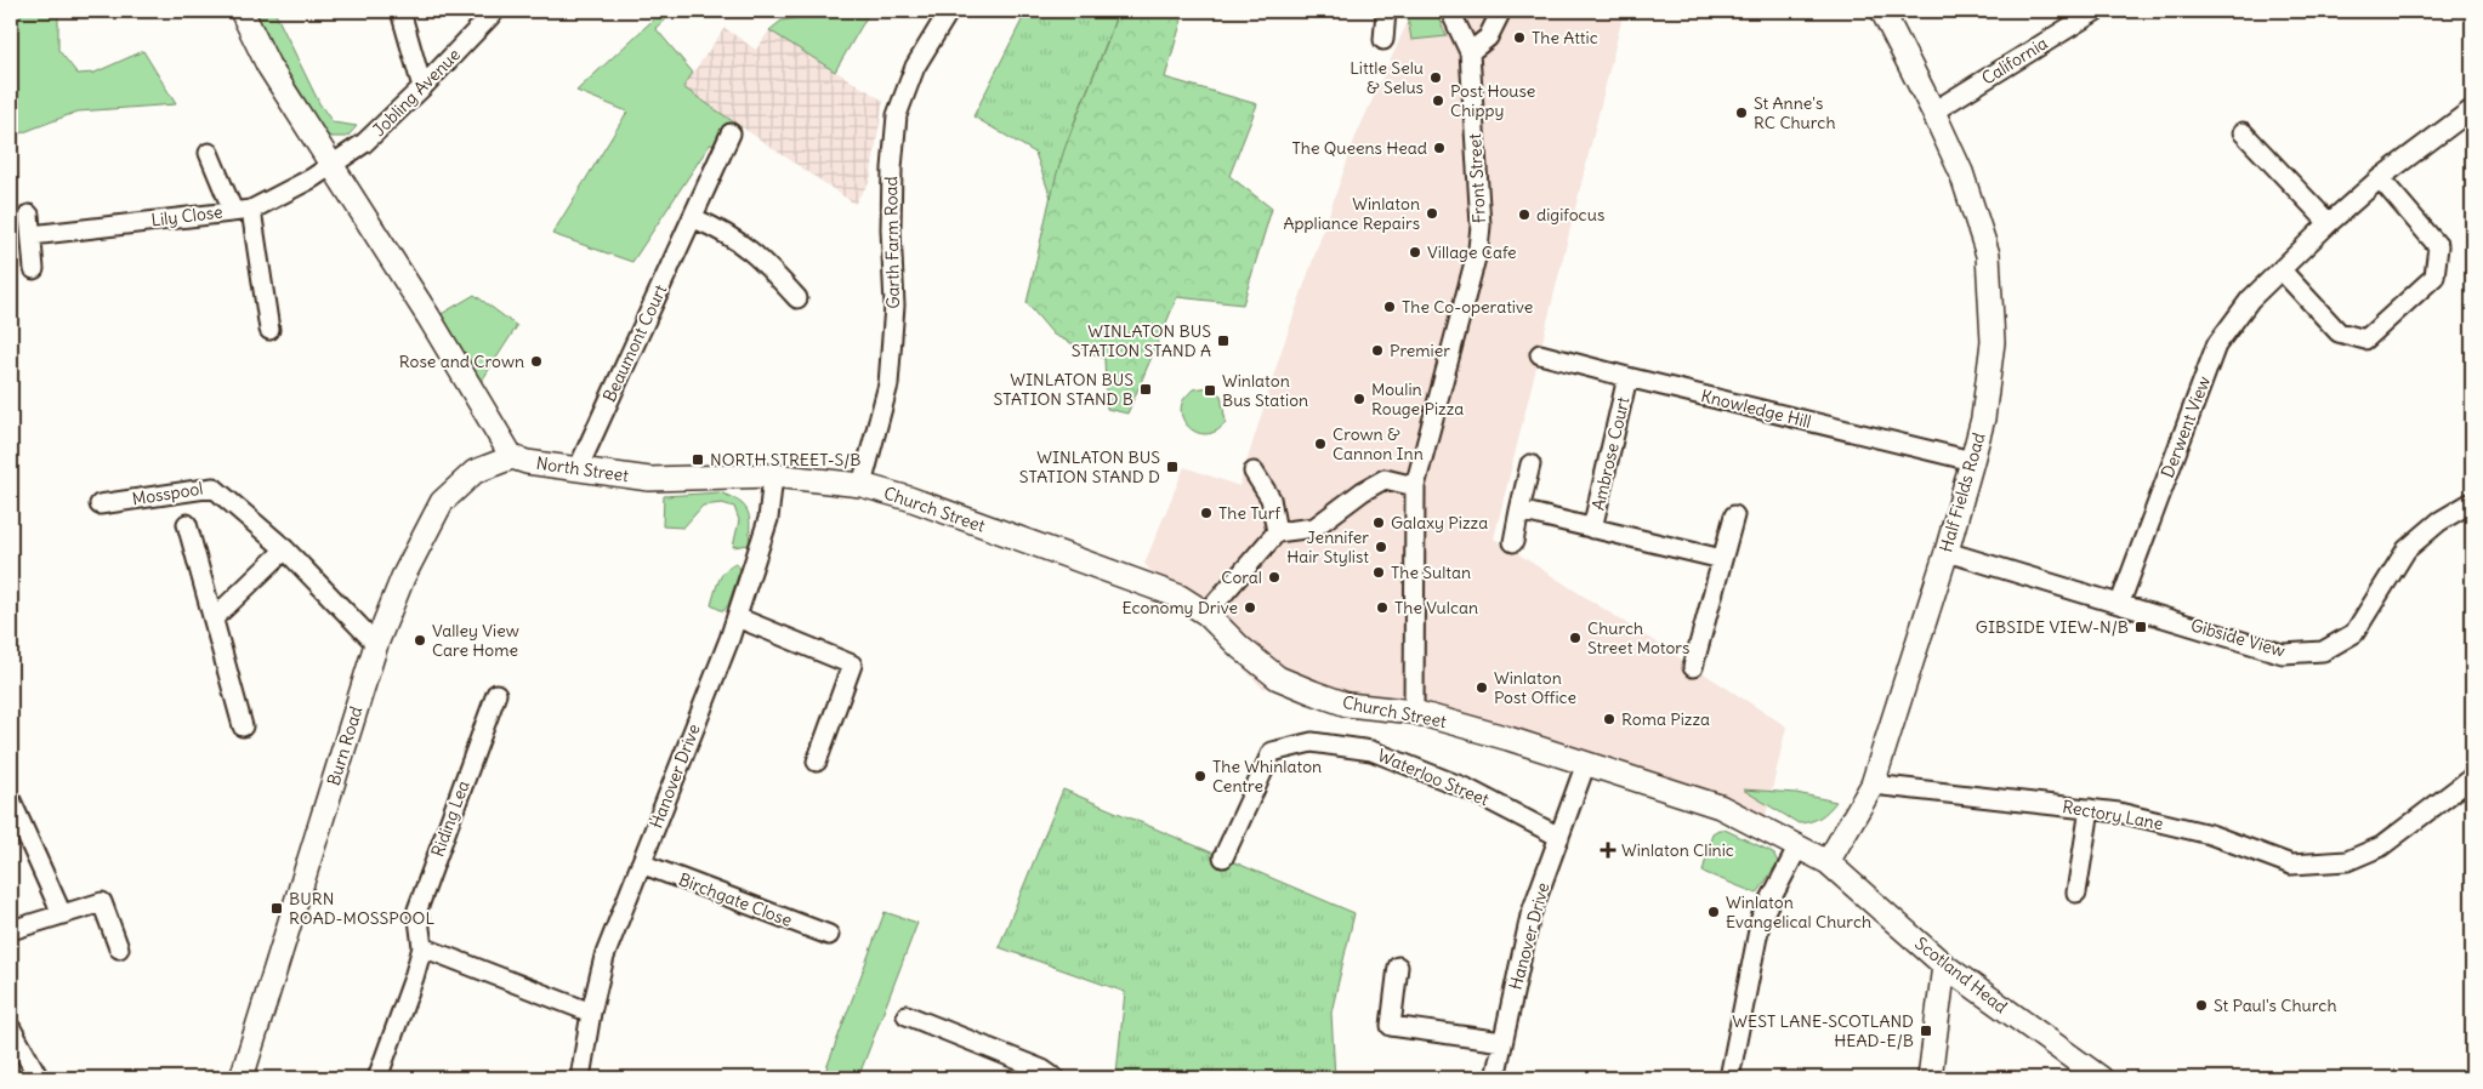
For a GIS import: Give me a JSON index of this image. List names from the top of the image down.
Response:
{
  "streets": {
    "street": [
      "California",
      "Jobling Avenue",
      "Front Street",
      "Lily Close",
      "Garth Farm Road",
      "Beaumont Court",
      "Knowledge Hill",
      "Derwent View",
      "Ambrose Court",
      "North Street",
      "Half Fields Road",
      "Mosspool",
      "Church Street",
      "Gibside View",
      "Burn Road",
      "Hanover Drive",
      "Waterloo Street",
      "Rectory Lane",
      "Riding Lea",
      "Birchgate Close",
      "Scotland Head"
    ]
  },
  "crossings": [
    ["California", "Half Fields Road"],
    ["Jobling Avenue", "Lily Close"],
    ["Jobling Avenue", "North Street"],
    ["Front Street", "Church Street"],
    ["Lily Close", "North Street"],
    ["Garth Farm Road", "Church Street"],
    ["Beaumont Court", "North Street"],
    ["Knowledge Hill", "Ambrose Court"],
    ["Knowledge Hill", "Half Fields Road"],
    ["Derwent View", "Gibside View"],
    ["North Street", "Church Street"],
    ["North Street", "Burn Road"],
    ["North Street", "Hanover Drive"],
    ["Half Fields Road", "Church Street"],
    ["Half Fields Road", "Gibside View"],
    ["Half Fields Road", "Rectory Lane"],
    ["Half Fields Road", "Scotland Head"],
    ["Mosspool", "Burn Road"],
    ["Church Street", "Hanover Drive"],
    ["Church Street", "Scotland Head"],
    ["Hanover Drive", "Waterloo Street"],
    ["Hanover Drive", "Birchgate Close"]
  ],
  "places": {
    "other": [
      "The Attic",
      "Little Selu & Selus",
      "Post House Chippy",
      "St Anne's RC Church",
      "The Queens Head",
      "Winlaton Appliance Repairs",
      "digifocus",
      "Village Cafe",
      "The Co-operative",
      "Premier",
      "Rose and Crown",
      "Moulin Rouge Pizza",
      "Crown & Cannon Inn",
      "The Turf",
      "Galaxy Pizza",
      "Jennifer Hair Stylist",
      "The Sultan",
      "Coral",
      "Economy Drive",
      "The Vulcan",
      "Church Street Motors",
      "Valley View Care Home",
      "Winlaton Post Office",
      "Roma Pizza",
      "The Whinlaton Centre",
      "Winlaton Evangelical Church",
      "St Paul's Church"
    ],
    "transit": [
      "WINLATON BUS STATION STAND A",
      "WINLATON BUS STATION STAND B",
      "Winlaton Bus Station",
      "NORTH STREET-S/B",
      "WINLATON BUS STATION STAND D",
      "GIBSIDE VIEW-N/B",
      "BURN ROAD-MOSSPOOL",
      "WEST LANE-SCOTLAND HEAD-E/B"
    ],
    "health": ["Winlaton Clinic"]
  }
}
